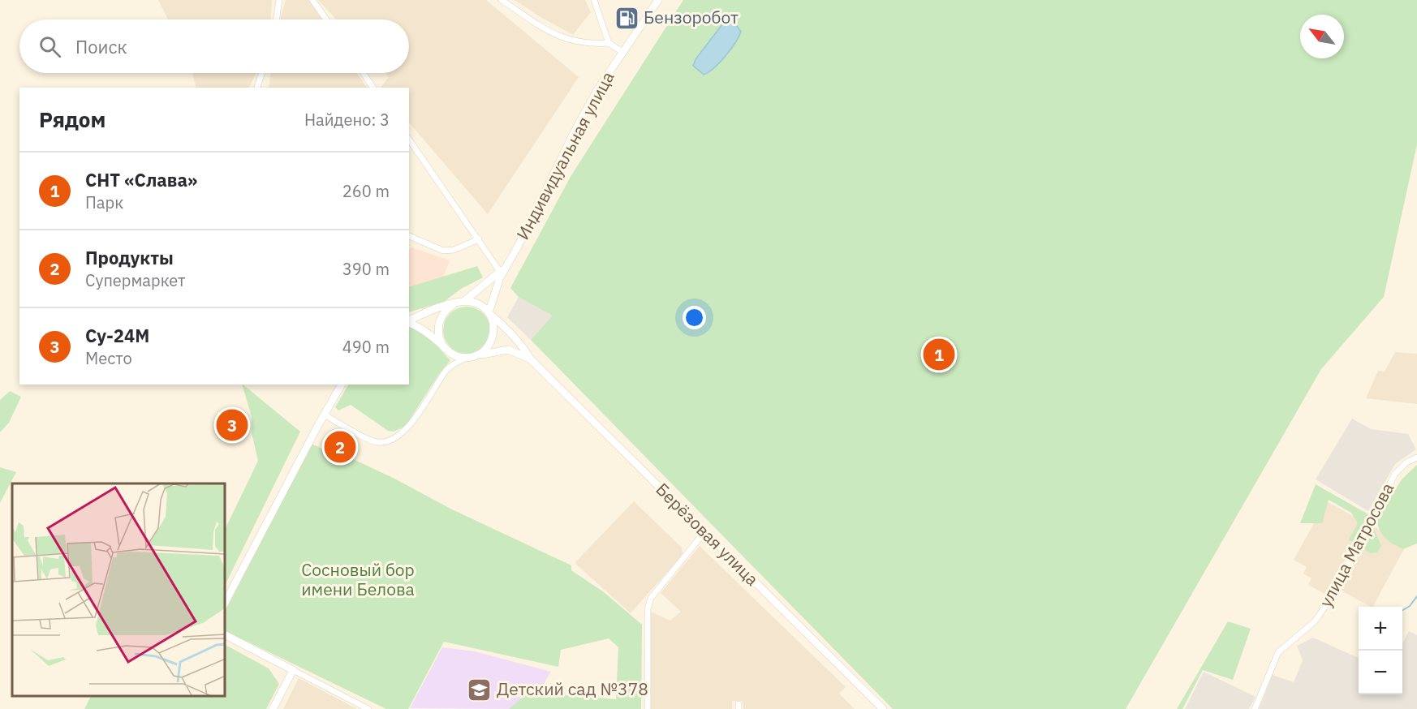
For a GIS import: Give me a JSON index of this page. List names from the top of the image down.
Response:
{
  "streets": {
    "main road": ["Индивидуальная улица", "Берёзовая улица"],
    "street": ["улица Матросова"]
  },
  "crossings": [
    ["Индивидуальная улица", "Берёзовая улица"]
  ],
  "parks": ["Сосновый бор имени Белова"],
  "places": {
    "fuel station": ["Бензоробот"],
    "school or university": ["Детский сад №378"]
  },
  "north": "top left",
  "page": {
    "search": "Поиск",
    "heading": ["Рядом", "Найдено: 3"],
    "list": [
      {
        "mark": "1",
        "name": "СНТ «Слава»",
        "note": "Парк",
        "value": "260 m"
      },
      {
        "mark": "2",
        "name": "Продукты",
        "note": "Супермаркет",
        "value": "390 m"
      },
      {
        "mark": "3",
        "name": "Су-24М",
        "note": "Место",
        "value": "490 m"
      }
    ],
    "pins": ["1", "3", "2"],
    "map_buttons": ["+", "−"]
  }
}
